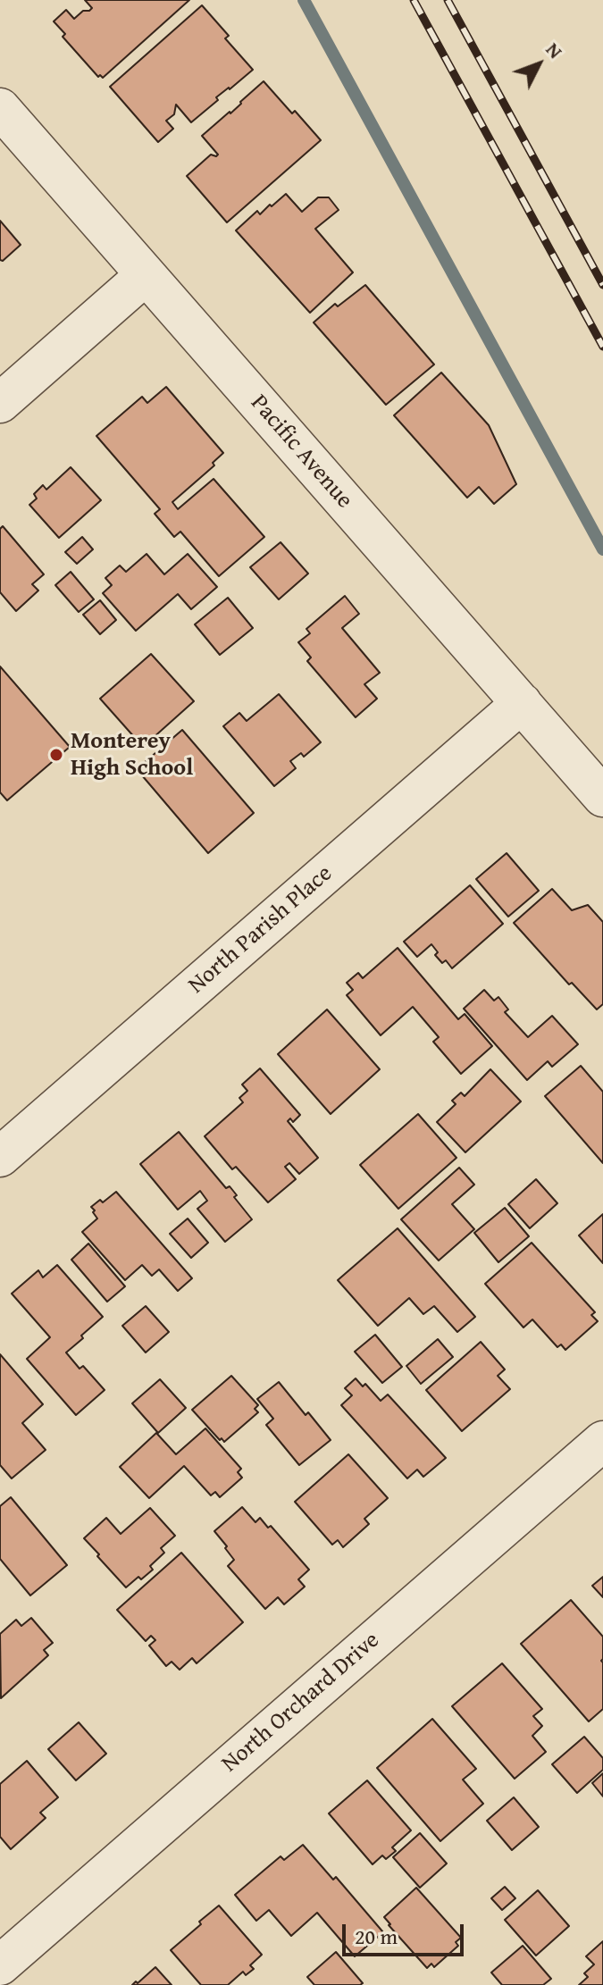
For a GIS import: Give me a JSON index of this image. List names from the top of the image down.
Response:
{
  "streets": {
    "street": ["Pacific Avenue", "North Parish Place", "North Orchard Drive"]
  },
  "crossings": [
    ["Pacific Avenue", "North Parish Place"]
  ],
  "places": ["Monterey High School"],
  "scale_bar": "20 m",
  "north": "top right"
}
